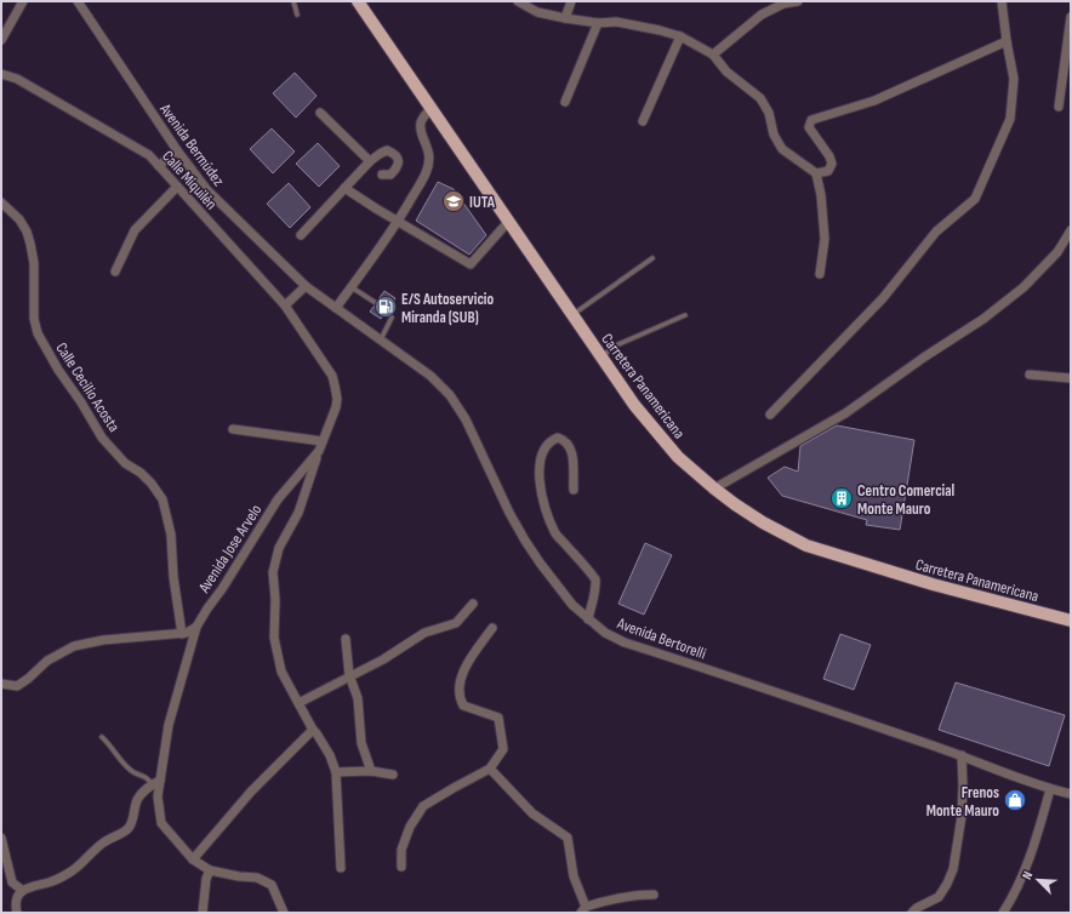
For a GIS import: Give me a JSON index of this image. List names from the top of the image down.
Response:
{
  "streets": {
    "main road": ["Carretera Panamericana"],
    "street": [
      "Avenida Bermúdez",
      "Calle Miquilén",
      "Calle Cecilio Acosta",
      "Avenida Jose Arvelo",
      "Avenida Bertorelli"
    ]
  },
  "crossings": [
    ["Avenida Bermúdez", "Avenida Bertorelli"],
    ["Calle Miquilén", "Avenida Jose Arvelo"]
  ],
  "places": {
    "school or university": ["IUTA"],
    "fuel station": ["E/S Autoservicio Miranda (SUB)"],
    "building": ["Centro Comercial Monte Mauro"],
    "shop": ["Frenos Monte Mauro"]
  },
  "north": "top left"
}
